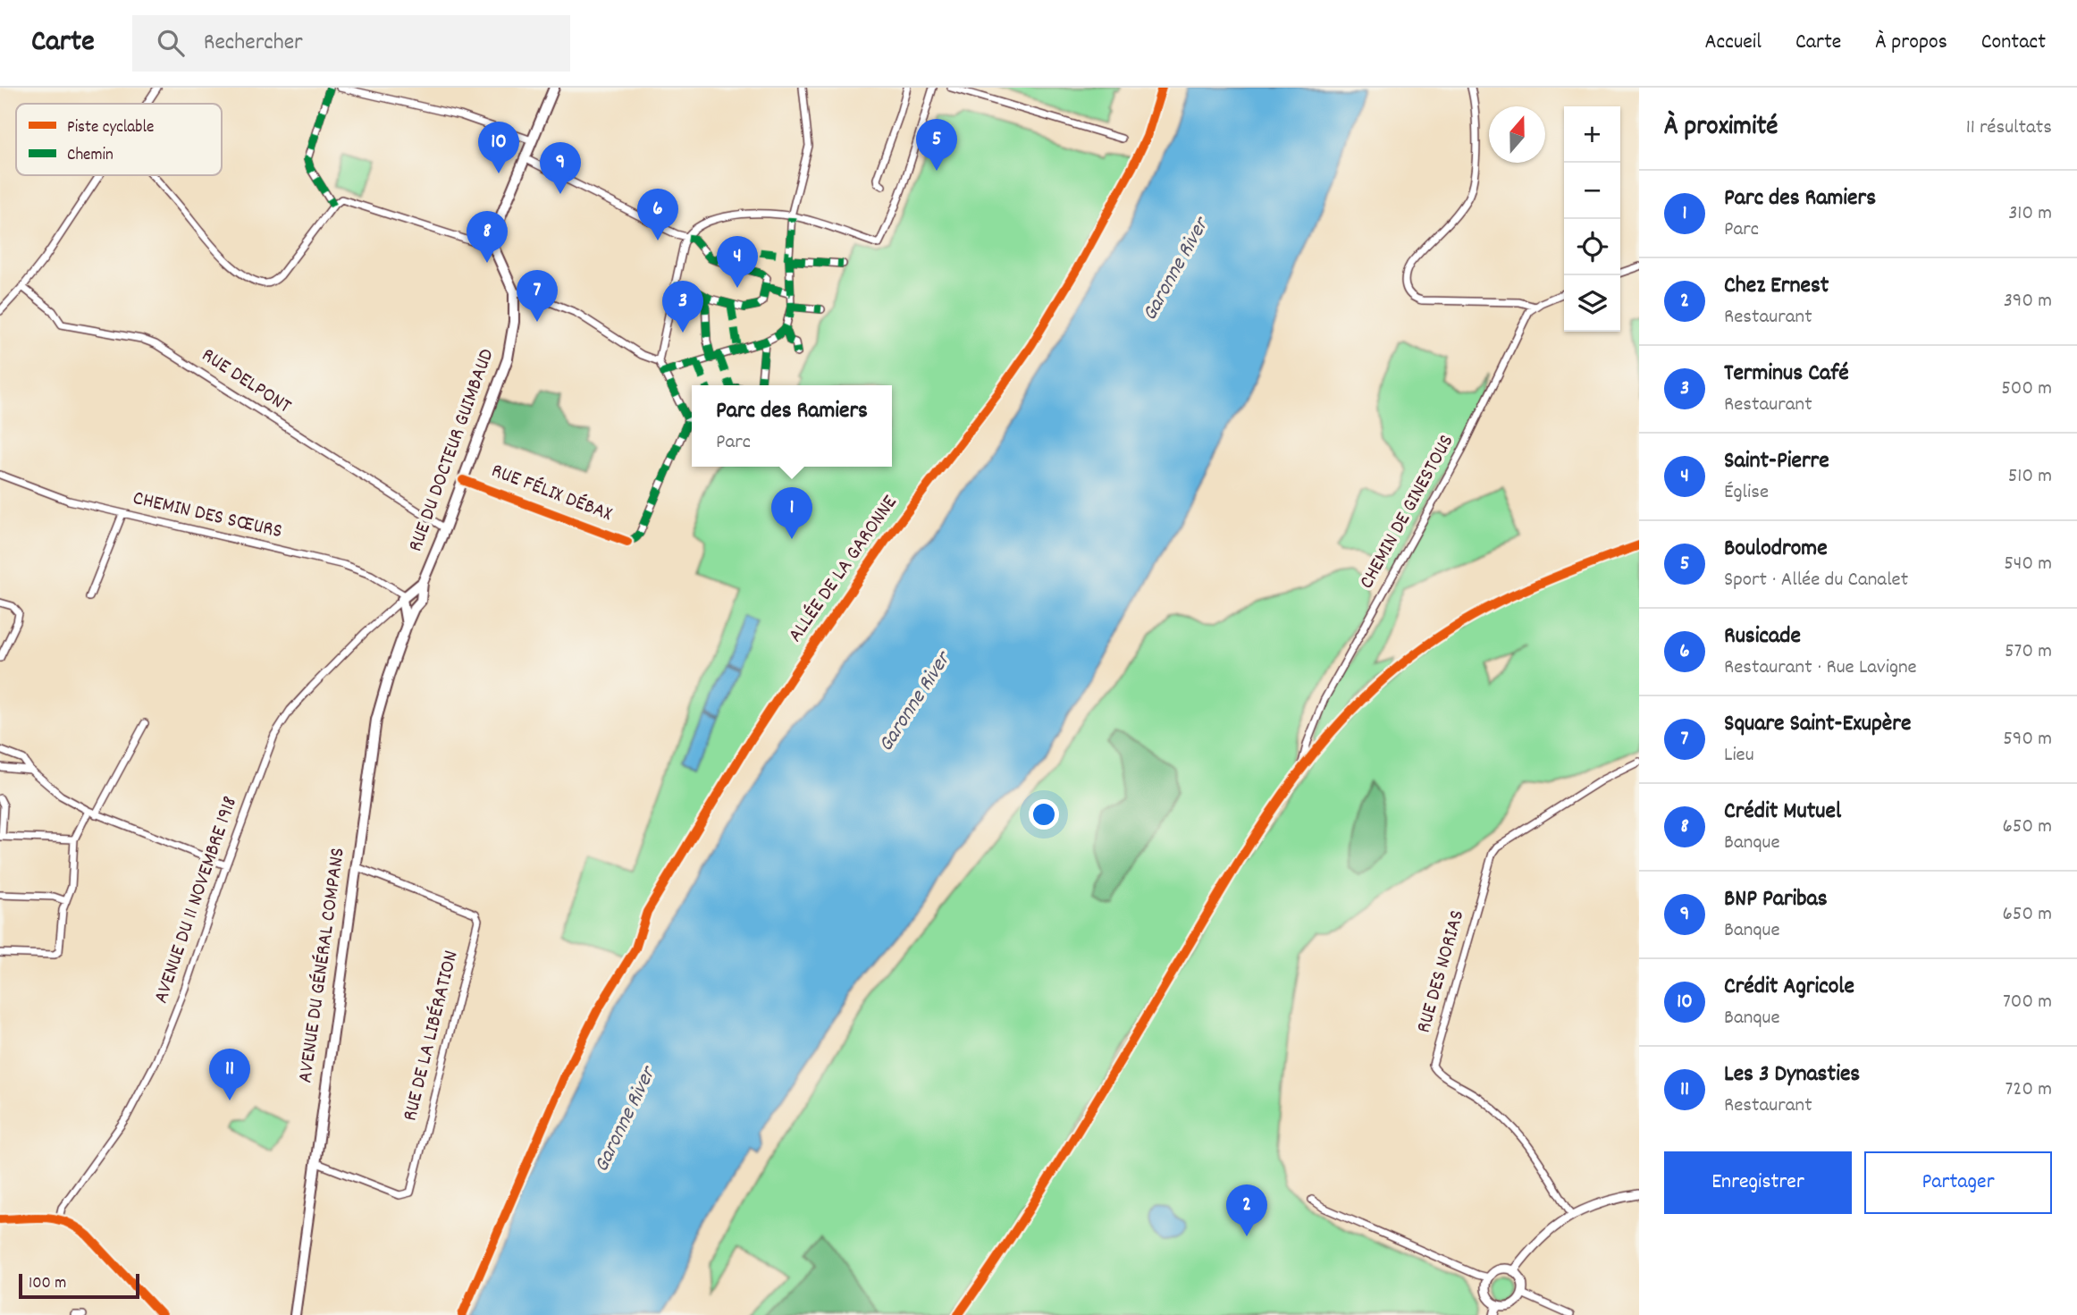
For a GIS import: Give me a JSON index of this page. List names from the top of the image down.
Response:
{
  "streets": {
    "main road": ["RUE DU DOCTEUR GUIMBAUD", "AVENUE DU GÉNÉRAL COMPANS"],
    "street": [
      "RUE DELPONT",
      "RUE FÉLIX DÉBAX",
      "CHEMIN DE GINESTOUS",
      "CHEMIN DES SŒURS",
      "AVENUE DU 11 NOVEMBRE 1918",
      "RUE DES NORIAS",
      "RUE DE LA LIBÉRATION"
    ],
    "cycle path": ["ALLÉE DE LA GARONNE"]
  },
  "crossings": [
    ["RUE DELPONT", "RUE DU DOCTEUR GUIMBAUD"],
    ["RUE DU DOCTEUR GUIMBAUD", "RUE FÉLIX DÉBAX"],
    ["RUE DU DOCTEUR GUIMBAUD", "CHEMIN DES SŒURS"],
    ["RUE DU DOCTEUR GUIMBAUD", "AVENUE DU 11 NOVEMBRE 1918"],
    ["RUE DU DOCTEUR GUIMBAUD", "AVENUE DU GÉNÉRAL COMPANS"],
    ["CHEMIN DES SŒURS", "AVENUE DU 11 NOVEMBRE 1918"],
    ["CHEMIN DES SŒURS", "AVENUE DU GÉNÉRAL COMPANS"],
    ["AVENUE DU 11 NOVEMBRE 1918", "AVENUE DU GÉNÉRAL COMPANS"],
    ["AVENUE DU GÉNÉRAL COMPANS", "RUE DE LA LIBÉRATION"]
  ],
  "water": ["Garonne River"],
  "legend": ["Piste cyclable", "Chemin"],
  "scale_bar": "100 m",
  "north": "top",
  "page": {
    "header": "Carte",
    "search": "Rechercher",
    "nav": [
      "Accueil",
      "Carte",
      "À propos",
      "Contact"
    ],
    "heading": ["À proximité", "11 résultats"],
    "map_buttons": ["+", "−"],
    "pins": [
      "5",
      "10",
      "9",
      "6",
      "8",
      "4",
      "7",
      "3",
      "1",
      "11",
      "2"
    ],
    "list": [
      {
        "mark": "1",
        "name": "Parc des Ramiers",
        "note": "Parc",
        "value": "310 m"
      },
      {
        "mark": "2",
        "name": "Chez Ernest",
        "note": "Restaurant",
        "value": "390 m"
      },
      {
        "mark": "3",
        "name": "Terminus Café",
        "note": "Restaurant",
        "value": "500 m"
      },
      {
        "mark": "4",
        "name": "Saint-Pierre",
        "note": "Église",
        "value": "510 m"
      },
      {
        "mark": "5",
        "name": "Boulodrome",
        "note": "Sport · Allée du Canalet",
        "value": "540 m"
      },
      {
        "mark": "6",
        "name": "Rusicade",
        "note": "Restaurant · Rue Lavigne",
        "value": "570 m"
      },
      {
        "mark": "7",
        "name": "Square Saint-Exupère",
        "note": "Lieu",
        "value": "590 m"
      },
      {
        "mark": "8",
        "name": "Crédit Mutuel",
        "note": "Banque",
        "value": "650 m"
      },
      {
        "mark": "9",
        "name": "BNP Paribas",
        "note": "Banque",
        "value": "650 m"
      },
      {
        "mark": "10",
        "name": "Crédit Agricole",
        "note": "Banque",
        "value": "700 m"
      },
      {
        "mark": "11",
        "name": "Les 3 Dynasties",
        "note": "Restaurant",
        "value": "720 m"
      }
    ],
    "popup": ["Parc des Ramiers", "Parc"],
    "buttons": ["Enregistrer", "Partager"],
    "scale": "100 m"
  }
}
